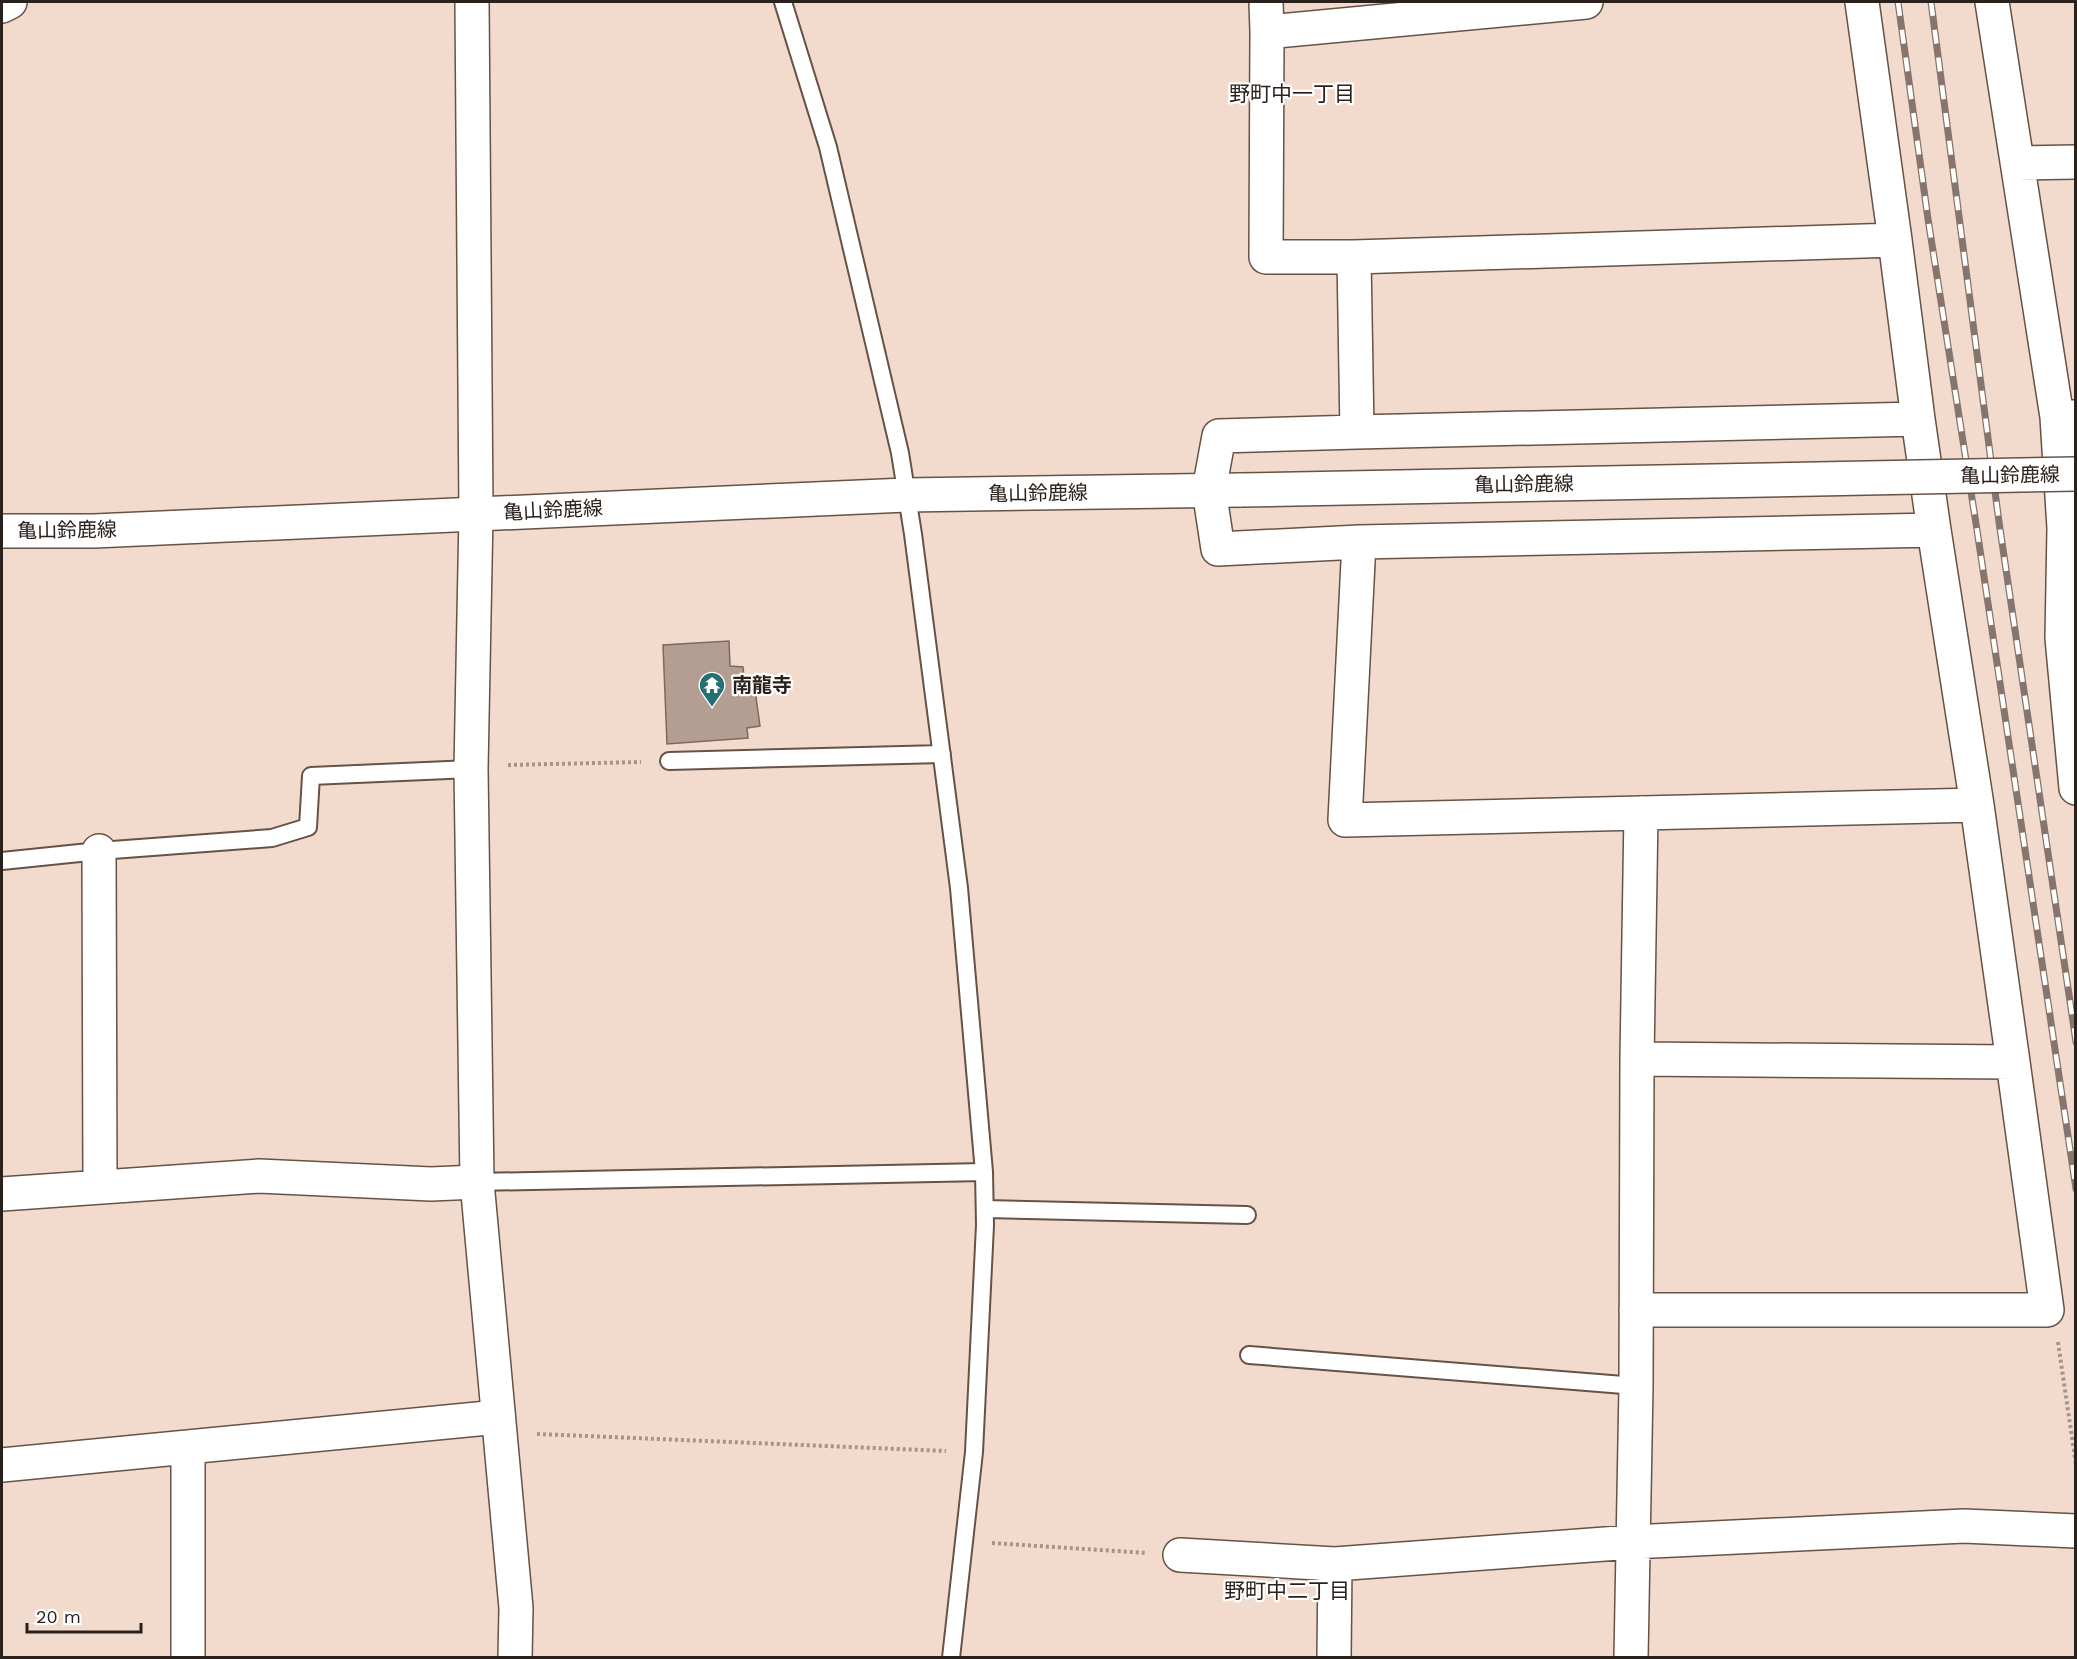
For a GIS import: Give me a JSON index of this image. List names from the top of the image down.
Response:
{
  "streets": {
    "street": ["亀山鈴鹿線"]
  },
  "districts": ["野町中一丁目", "野町中二丁目"],
  "places": {
    "temple": ["南龍寺"]
  },
  "scale_bar": "20 m"
}
